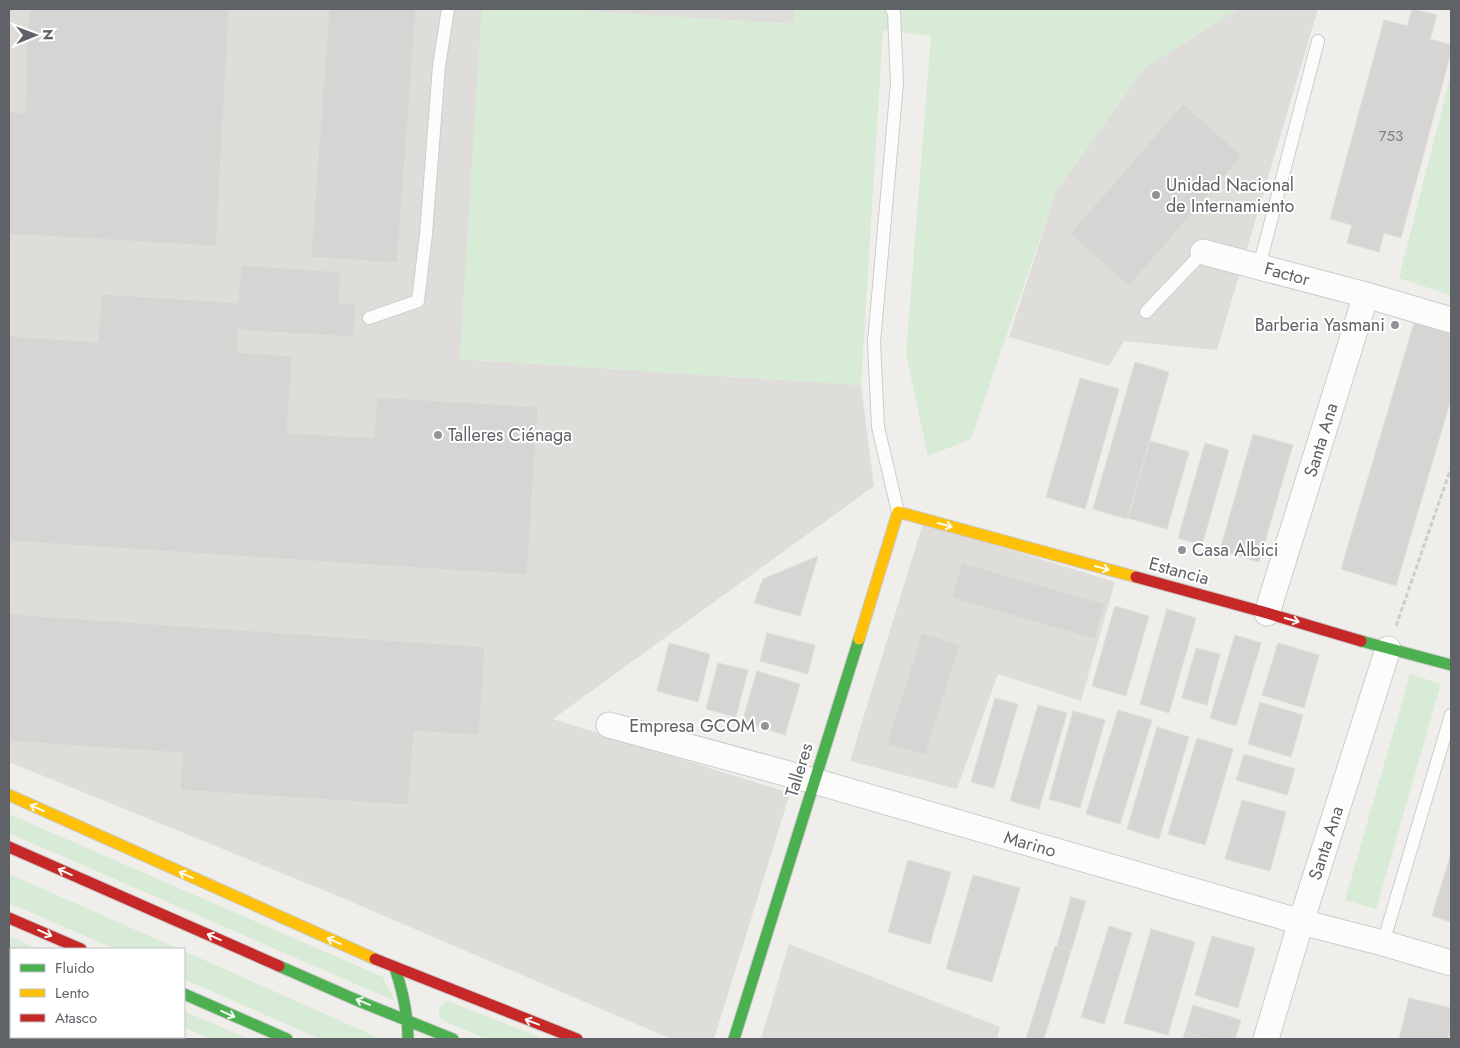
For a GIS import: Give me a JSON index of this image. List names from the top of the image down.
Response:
{
  "streets": {
    "main road": ["Estancia", "Talleres"],
    "street": ["Factor", "Santa Ana", "Marino"]
  },
  "crossings": [
    ["Factor", "Santa Ana"],
    ["Santa Ana", "Estancia"],
    ["Santa Ana", "Marino"],
    ["Estancia", "Talleres"],
    ["Talleres", "Marino"]
  ],
  "one_way": ["Estancia"],
  "places": [
    "Unidad Nacional de Internamiento",
    "Barberia Yasmani",
    "Talleres Ciénaga",
    "Casa Albici",
    "Empresa GCOM"
  ],
  "house_numbers": ["753"],
  "legend": ["Fluido", "Lento", "Atasco"],
  "north": "right"
}
